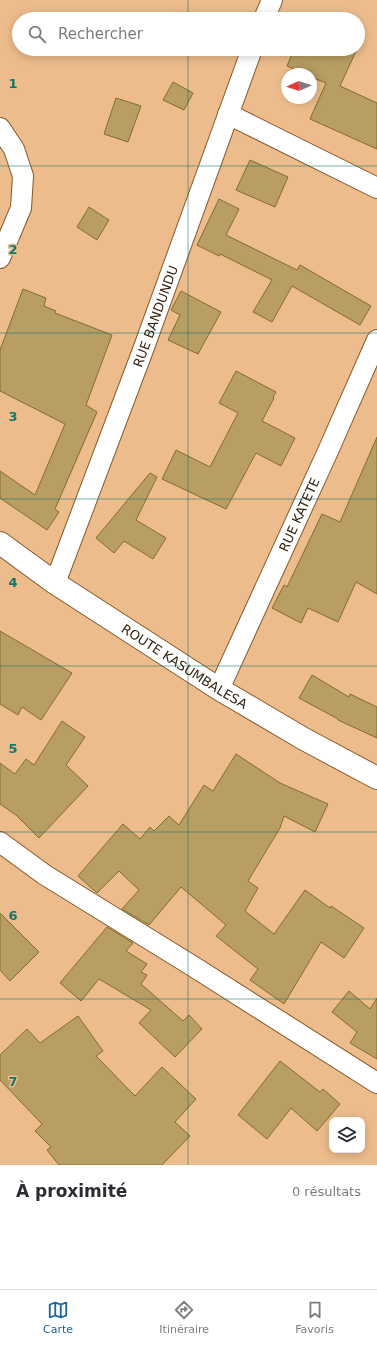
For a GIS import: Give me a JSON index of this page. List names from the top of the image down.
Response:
{
  "streets": {
    "highway": ["ROUTE KASUMBALESA"],
    "street": ["RUE BANDUNDU", "RUE KATETE"]
  },
  "crossings": [
    ["RUE BANDUNDU", "ROUTE KASUMBALESA"],
    ["RUE KATETE", "ROUTE KASUMBALESA"]
  ],
  "north": "left",
  "page": {
    "search": "Rechercher",
    "heading": ["À proximité", "0 résultats"],
    "nav": ["Carte", "Itinéraire", "Favoris"]
  },
  "grid": {
    "rows": [
      "1",
      "2",
      "3",
      "4",
      "5",
      "6",
      "7"
    ]
  }
}
